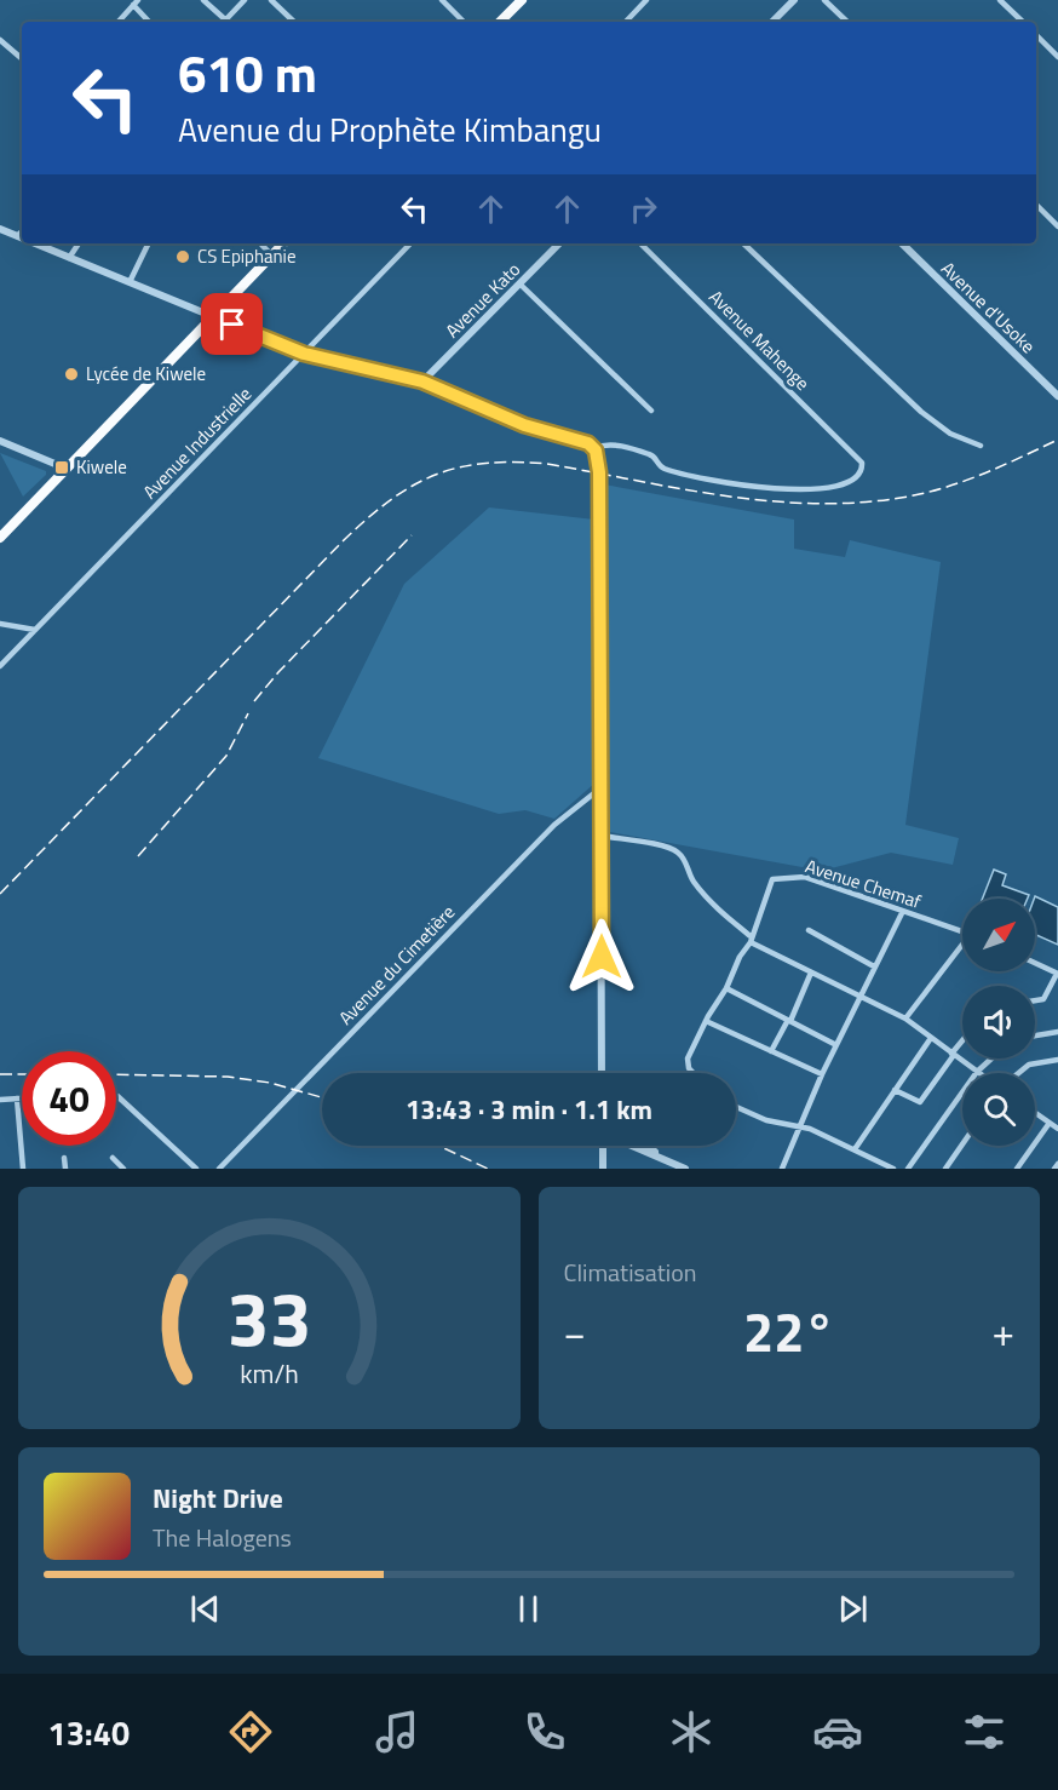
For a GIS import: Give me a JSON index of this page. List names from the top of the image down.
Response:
{
  "streets": {
    "street": [
      "Avenue Kato",
      "Avenue d'Usoke",
      "Avenue Mahenge",
      "Avenue Industrielle",
      "Avenue Chemaf",
      "Avenue du Cimetière"
    ]
  },
  "places": {
    "other": ["CS Epiphanie", "Lycée de Kiwele"],
    "transit": ["Kiwele"]
  },
  "north": "top right",
  "page": {
    "turn": ["610 m", "Avenue du Prophète Kimbangu"],
    "limit": "40",
    "trip": "13:43 · 3 min · 1.1 km",
    "tile": "Climatisation",
    "heat": ["−", "22°", "+"],
    "song": ["Night Drive", "The Halogens"],
    "tabs": "13:40",
    "gauge": ["33", "km/h"]
  }
}
